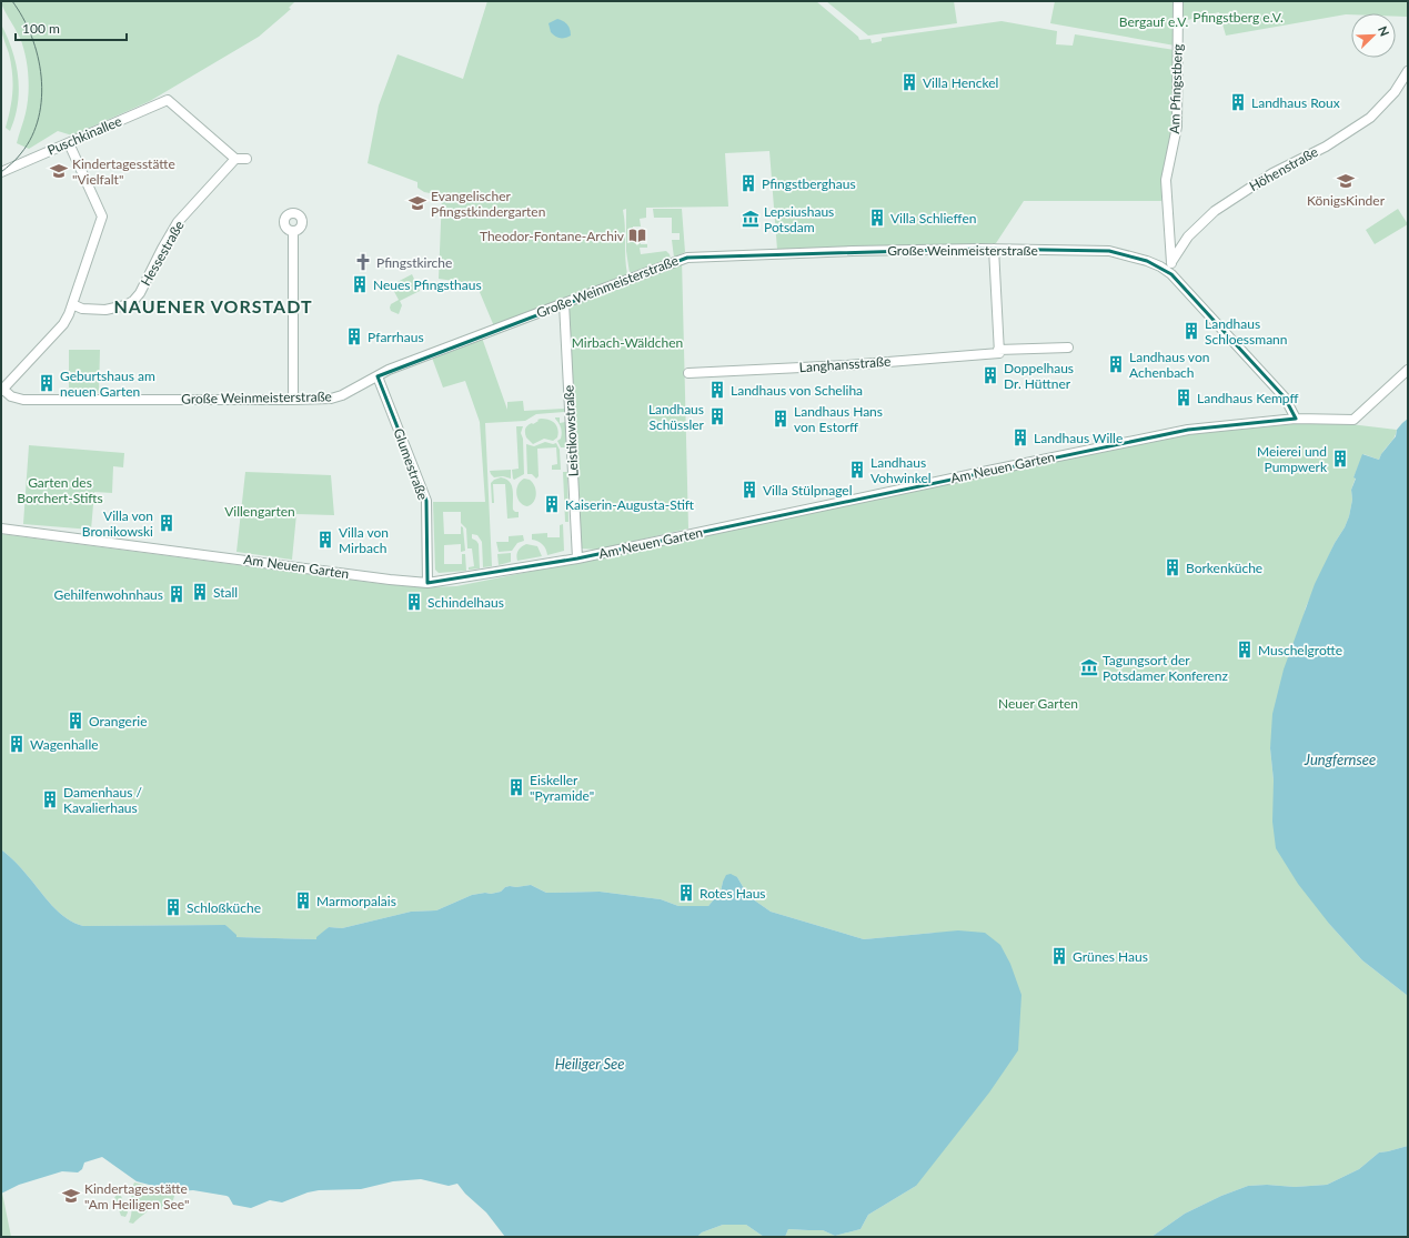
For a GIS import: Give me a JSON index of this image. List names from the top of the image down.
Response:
{
  "streets": {
    "street": [
      "Am Pfingstberg",
      "Puschkinallee",
      "Höhenstraße",
      "Große Weinmeisterstraße",
      "Hessestraße",
      "Langhansstraße",
      "Leistikowstraße",
      "Glumestraße",
      "Am Neuen Garten"
    ]
  },
  "crossings": [
    ["Am Pfingstberg", "Höhenstraße"],
    ["Puschkinallee", "Hessestraße"],
    ["Große Weinmeisterstraße", "Leistikowstraße"],
    ["Große Weinmeisterstraße", "Glumestraße"],
    ["Große Weinmeisterstraße", "Am Neuen Garten"],
    ["Leistikowstraße", "Am Neuen Garten"],
    ["Glumestraße", "Am Neuen Garten"]
  ],
  "districts": ["NAUENER VORSTADT"],
  "water": ["Jungfernsee", "Heiliger See"],
  "parks": [
    "Pfingstberg e.V.",
    "Bergauf e.V.",
    "Mirbach-Wäldchen",
    "Garten des Borchert-Stifts",
    "Villengarten",
    "Neuer Garten"
  ],
  "places": {
    "building": [
      "Villa Henckel",
      "Landhaus Roux",
      "Pfingstberghaus",
      "Villa Schlieffen",
      "Neues Pfingsthaus",
      "Landhaus Schloessmann",
      "Pfarrhaus",
      "Landhaus von Achenbach",
      "Doppelhaus Dr. Hüttner",
      "Geburtshaus am neuen Garten",
      "Landhaus von Scheliha",
      "Landhaus Kempff",
      "Landhaus Schüssler",
      "Landhaus Hans von Estorff",
      "Landhaus Wille",
      "Meierei und Pumpwerk",
      "Landhaus Vohwinkel",
      "Villa Stülpnagel",
      "Kaiserin-Augusta-Stift",
      "Villa von Bronikowski",
      "Villa von Mirbach",
      "Borkenküche",
      "Stall",
      "Gehilfenwohnhaus",
      "Schindelhaus",
      "Muschelgrotte",
      "Orangerie",
      "Wagenhalle",
      "Eiskeller \"Pyramide\"",
      "Damenhaus / Kavalierhaus",
      "Rotes Haus",
      "Marmorpalais",
      "Schloßküche",
      "Grünes Haus"
    ],
    "school or university": [
      "Kindertagesstätte \"Vielfalt\"",
      "KönigsKinder",
      "Evangelischer Pfingstkindergarten",
      "Kindertagesstätte \"Am Heiligen See\""
    ],
    "museum": ["Lepsiushaus Potsdam", "Tagungsort der Potsdamer Konferenz"],
    "library": ["Theodor-Fontane-Archiv"],
    "church": ["Pfingstkirche"]
  },
  "scale_bar": "100 m",
  "north": "top right"
}
